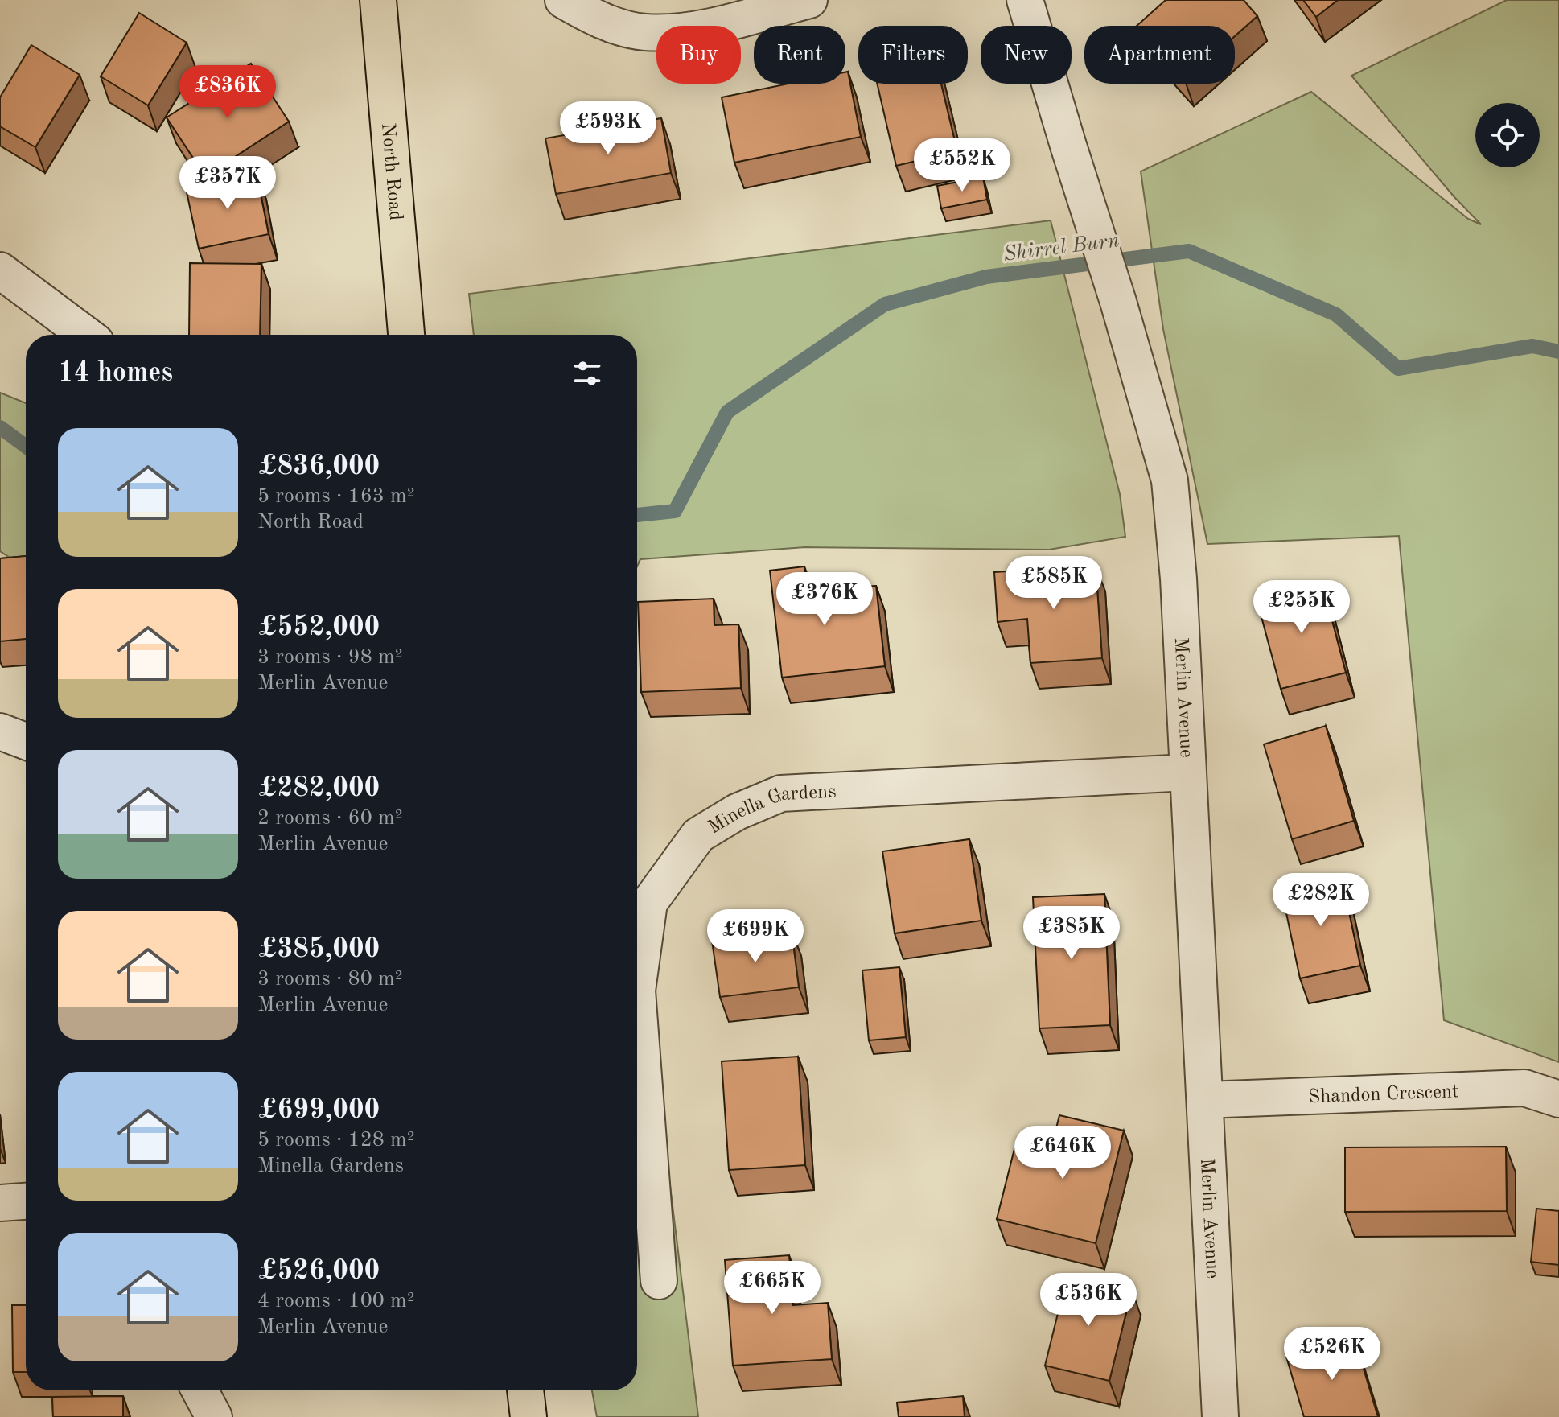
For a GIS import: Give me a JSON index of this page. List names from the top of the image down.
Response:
{
  "streets": {
    "main road": ["North Road"],
    "street": ["Merlin Avenue", "Minella Gardens", "Shandon Crescent"]
  },
  "crossings": [
    ["Merlin Avenue", "Minella Gardens"],
    ["Merlin Avenue", "Shandon Crescent"]
  ],
  "water": ["Shirrel Burn"],
  "page": {
    "chip": [
      "Buy",
      "Rent",
      "Filters",
      "New",
      "Apartment"
    ],
    "price": [
      "£836K",
      "£593K",
      "£552K",
      "£357K",
      "£585K",
      "£376K",
      "£255K",
      "£282K",
      "£385K",
      "£699K",
      "£646K",
      "£665K",
      "£536K",
      "£526K"
    ],
    "heading": "14 homes",
    "list": [
      {
        "name": "£836,000",
        "note": "5 rooms · 163 m² · North Road"
      },
      {
        "name": "£552,000",
        "note": "3 rooms · 98 m² · Merlin Avenue"
      },
      {
        "name": "£282,000",
        "note": "2 rooms · 60 m² · Merlin Avenue"
      },
      {
        "name": "£385,000",
        "note": "3 rooms · 80 m² · Merlin Avenue"
      },
      {
        "name": "£699,000",
        "note": "5 rooms · 128 m² · Minella Gardens"
      },
      {
        "name": "£526,000",
        "note": "4 rooms · 100 m² · Merlin Avenue"
      }
    ]
  }
}
